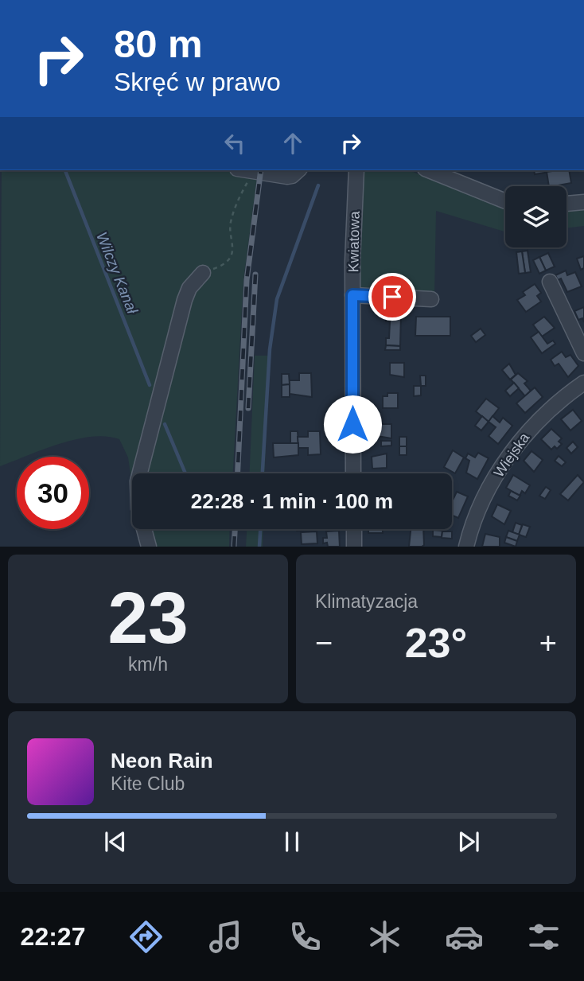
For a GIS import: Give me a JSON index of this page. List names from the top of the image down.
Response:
{
  "streets": {
    "street": ["Kwiatowa", "Wiejska"]
  },
  "water": ["Wilczy Kanał"],
  "page": {
    "turn": ["80 m", "Skręć w prawo"],
    "limit": "30",
    "trip": "22:28 · 1 min · 100 m",
    "tile": [
      ["23", "km/h"],
      "Klimatyzacja"
    ],
    "heat": ["−", "23°", "+"],
    "song": ["Neon Rain", "Kite Club"],
    "tabs": "22:27"
  }
}
